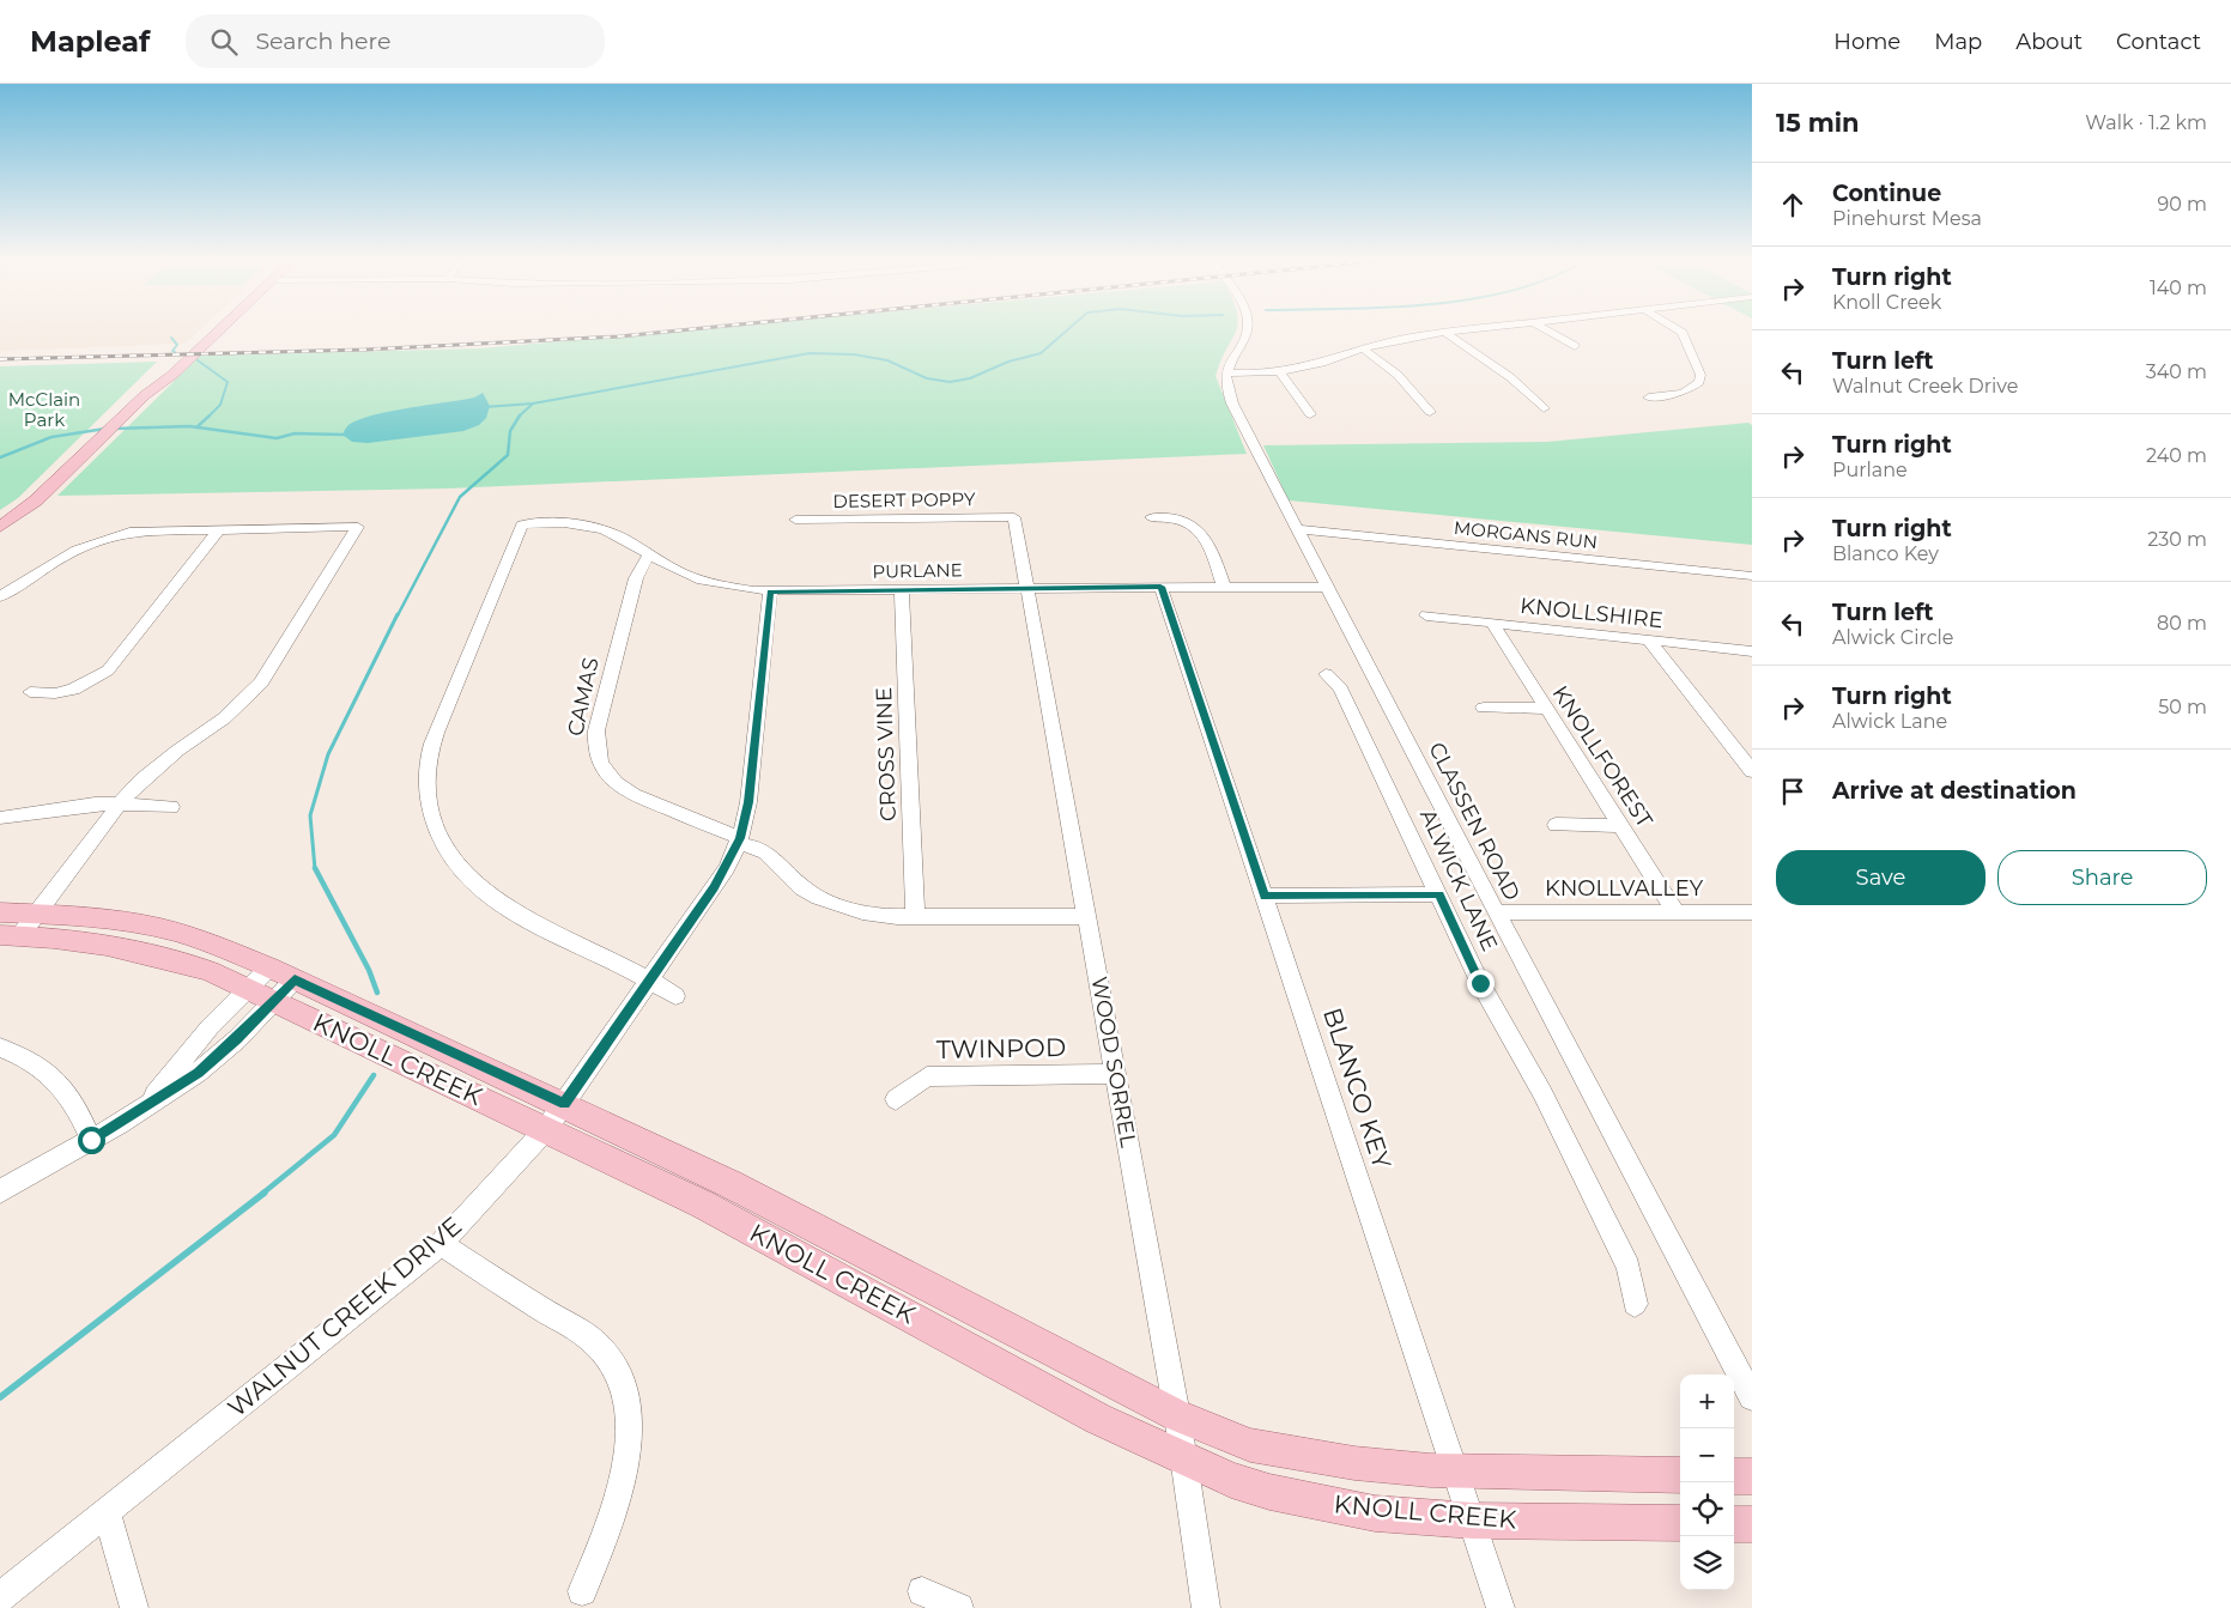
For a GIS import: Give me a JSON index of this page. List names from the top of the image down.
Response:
{
  "streets": {
    "main road": ["KNOLL CREEK"],
    "street": [
      "DESERT POPPY",
      "MORGANS RUN",
      "PURLANE",
      "KNOLLSHIRE",
      "CAMAS",
      "CROSS VINE",
      "KNOLLFOREST",
      "CLASSEN ROAD",
      "ALWICK LANE",
      "KNOLLVALLEY",
      "TWINPOD",
      "WOOD SORREL",
      "BLANCO KEY",
      "WALNUT CREEK DRIVE"
    ]
  },
  "crossings": [
    ["DESERT POPPY", "WOOD SORREL"],
    ["MORGANS RUN", "CLASSEN ROAD"],
    ["PURLANE", "CAMAS"],
    ["PURLANE", "CROSS VINE"],
    ["PURLANE", "CLASSEN ROAD"],
    ["PURLANE", "WOOD SORREL"],
    ["PURLANE", "BLANCO KEY"],
    ["PURLANE", "WALNUT CREEK DRIVE"],
    ["KNOLLSHIRE", "KNOLLFOREST"],
    ["CAMAS", "CROSS VINE"],
    ["CAMAS", "WOOD SORREL"],
    ["CAMAS", "WALNUT CREEK DRIVE"],
    ["KNOLLFOREST", "KNOLLVALLEY"],
    ["CLASSEN ROAD", "KNOLLVALLEY"],
    ["TWINPOD", "WOOD SORREL"],
    ["KNOLL CREEK", "WOOD SORREL"],
    ["KNOLL CREEK", "BLANCO KEY"],
    ["KNOLL CREEK", "WALNUT CREEK DRIVE"]
  ],
  "parks": ["McClain Park"],
  "page": {
    "header": "Mapleaf",
    "search": "Search here",
    "nav": [
      "Home",
      "Map",
      "About",
      "Contact"
    ],
    "heading": ["15 min", "Walk · 1.2 km"],
    "list": [
      ["Continue", "Pinehurst Mesa", "90 m"],
      ["Turn right", "Knoll Creek", "140 m"],
      ["Turn left", "Walnut Creek Drive", "340 m"],
      ["Turn right", "Purlane", "240 m"],
      ["Turn right", "Blanco Key", "230 m"],
      ["Turn left", "Alwick Circle", "80 m"],
      ["Turn right", "Alwick Lane", "50 m"],
      "Arrive at destination"
    ],
    "buttons": ["Save", "Share"],
    "map_buttons": ["+", "−"]
  }
}
